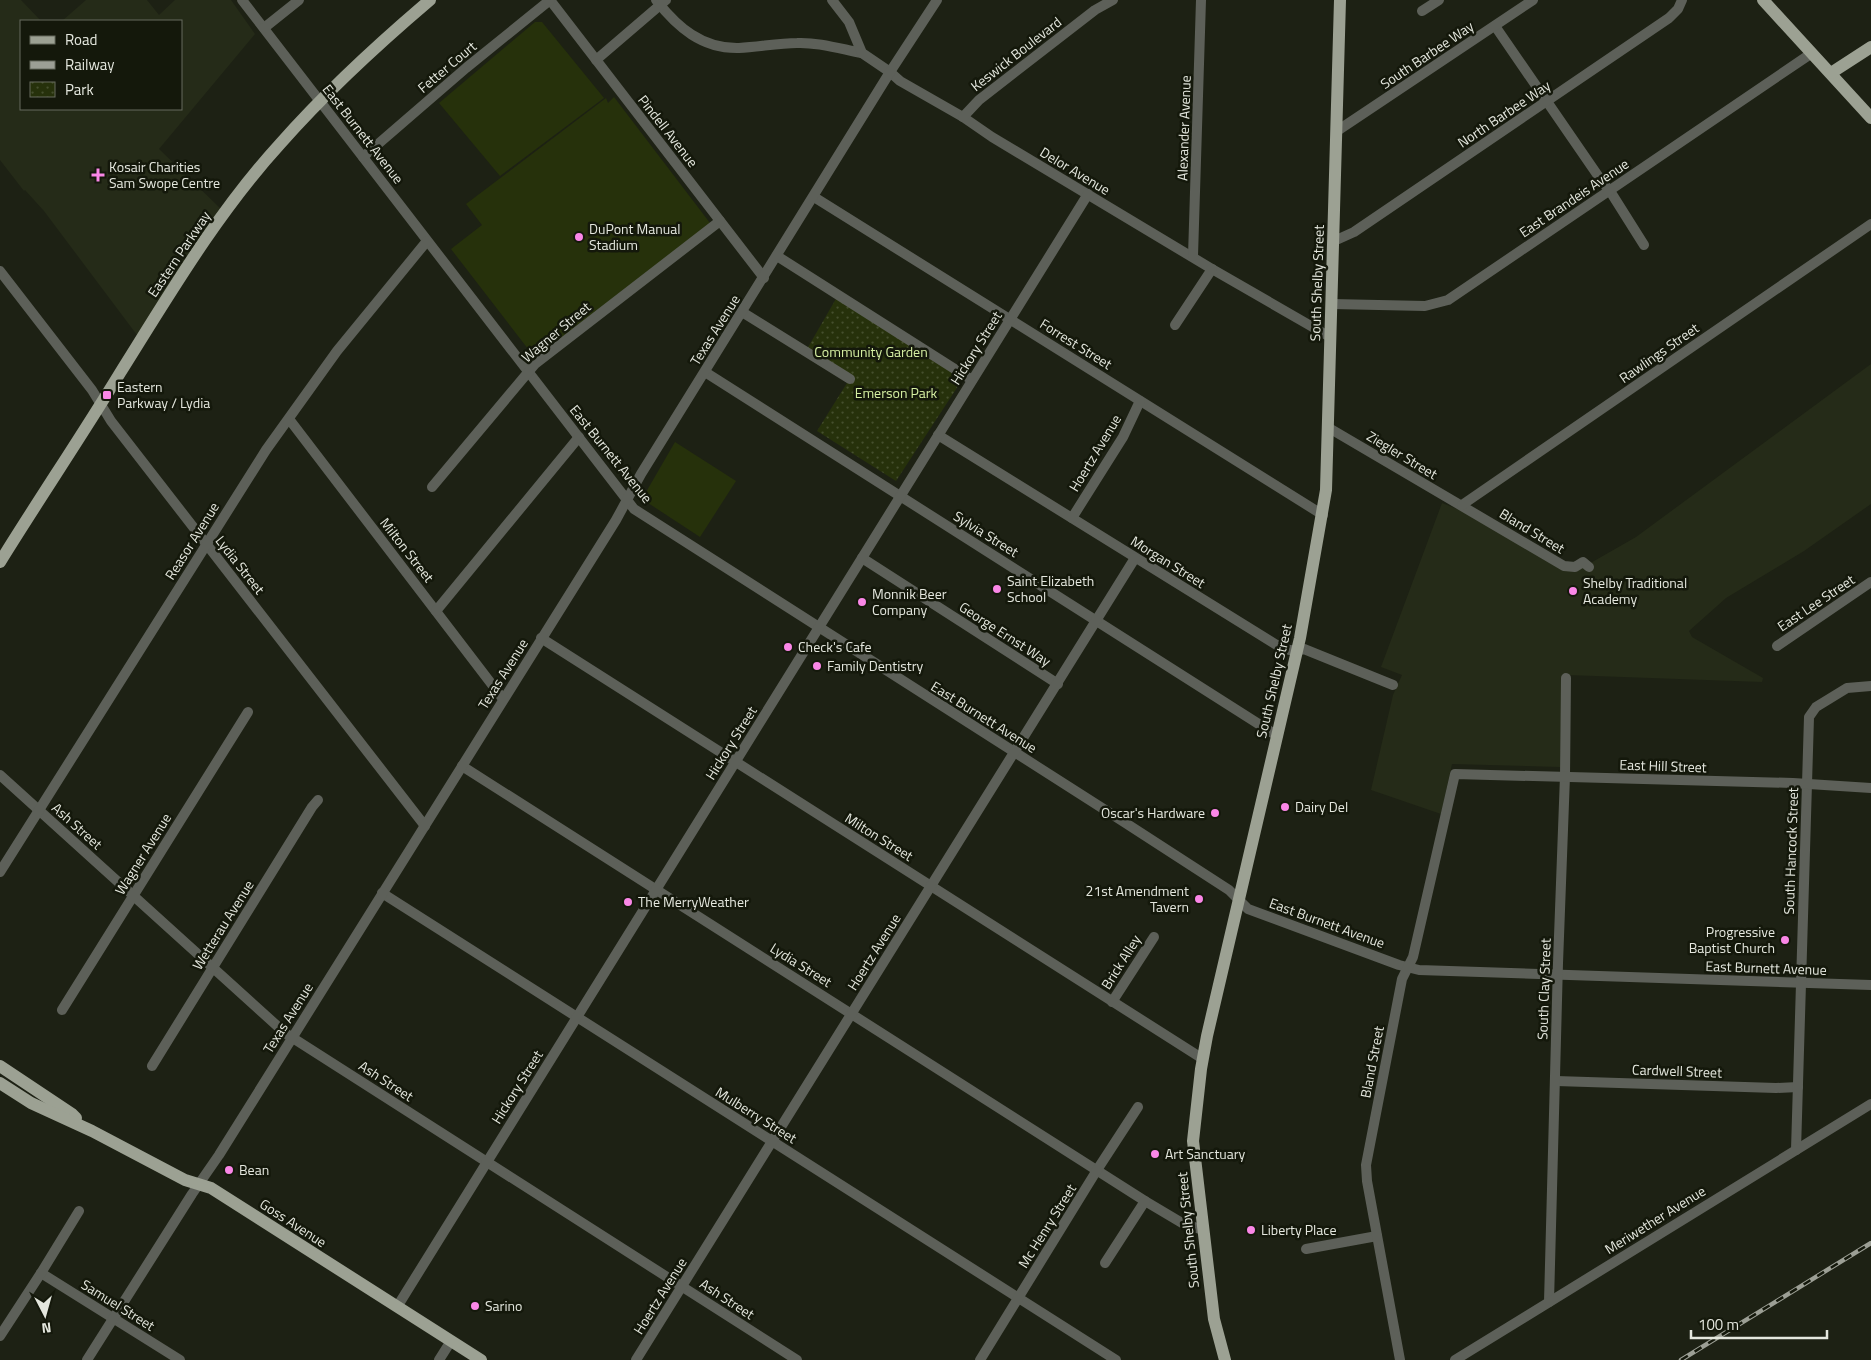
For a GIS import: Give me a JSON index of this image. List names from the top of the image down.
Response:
{
  "streets": {
    "main road": ["Eastern Parkway", "South Shelby Street", "Goss Avenue"],
    "street": [
      "Keswick Boulevard",
      "South Barbee Way",
      "Fetter Court",
      "North Barbee Way",
      "Alexander Avenue",
      "Pindell Avenue",
      "East Burnett Avenue",
      "Delor Avenue",
      "East Brandeis Avenue",
      "Texas Avenue",
      "Wagner Street",
      "Forrest Street",
      "Hickory Street",
      "Rawlings Street",
      "Hoertz Avenue",
      "Ziegler Street",
      "Bland Street",
      "Sylvia Street",
      "Reasor Avenue",
      "Milton Street",
      "Morgan Street",
      "Lydia Street",
      "East Lee Street",
      "George Ernst Way",
      "East Hill Street",
      "Ash Street",
      "South Hancock Street",
      "Wagner Avenue",
      "Wetterau Avenue",
      "Brick Alley",
      "South Clay Street",
      "Cardwell Street",
      "Mulberry Street",
      "Meriwether Avenue",
      "Mc Henry Street",
      "Samuel Street"
    ]
  },
  "crossings": [
    ["Keswick Boulevard", "Delor Avenue"],
    ["South Barbee Way", "South Shelby Street"],
    ["Fetter Court", "Pindell Avenue"],
    ["Fetter Court", "East Burnett Avenue"],
    ["North Barbee Way", "South Shelby Street"],
    ["Alexander Avenue", "Delor Avenue"],
    ["Pindell Avenue", "Texas Avenue"],
    ["Pindell Avenue", "Wagner Street"],
    ["East Burnett Avenue", "Eastern Parkway"],
    ["East Burnett Avenue", "South Shelby Street"],
    ["East Burnett Avenue", "Texas Avenue"],
    ["East Burnett Avenue", "Wagner Street"],
    ["East Burnett Avenue", "Hickory Street"],
    ["East Burnett Avenue", "Hoertz Avenue"],
    ["East Burnett Avenue", "Bland Street"],
    ["East Burnett Avenue", "Reasor Avenue"],
    ["East Burnett Avenue", "South Hancock Street"],
    ["East Burnett Avenue", "South Clay Street"],
    ["Delor Avenue", "South Shelby Street"],
    ["Delor Avenue", "Texas Avenue"],
    ["Delor Avenue", "Hickory Street"],
    ["East Brandeis Avenue", "South Shelby Street"],
    ["Eastern Parkway", "Lydia Street"],
    ["South Shelby Street", "Forrest Street"],
    ["South Shelby Street", "Ziegler Street"],
    ["South Shelby Street", "Sylvia Street"],
    ["South Shelby Street", "Milton Street"],
    ["South Shelby Street", "Morgan Street"],
    ["South Shelby Street", "Lydia Street"],
    ["Texas Avenue", "Forrest Street"],
    ["Texas Avenue", "Sylvia Street"],
    ["Texas Avenue", "Milton Street"],
    ["Texas Avenue", "Lydia Street"],
    ["Texas Avenue", "Ash Street"],
    ["Texas Avenue", "Mulberry Street"],
    ["Texas Avenue", "Goss Avenue"],
    ["Texas Avenue", "Samuel Street"],
    ["Forrest Street", "Hickory Street"],
    ["Forrest Street", "Hoertz Avenue"],
    ["Hickory Street", "Sylvia Street"],
    ["Hickory Street", "Milton Street"],
    ["Hickory Street", "Morgan Street"],
    ["Hickory Street", "Lydia Street"],
    ["Hickory Street", "George Ernst Way"],
    ["Hickory Street", "Ash Street"],
    ["Hickory Street", "Mulberry Street"],
    ["Hickory Street", "Goss Avenue"],
    ["Rawlings Street", "Ziegler Street"],
    ["Rawlings Street", "Bland Street"],
    ["Hoertz Avenue", "Sylvia Street"],
    ["Hoertz Avenue", "Milton Street"],
    ["Hoertz Avenue", "Morgan Street"],
    ["Hoertz Avenue", "Lydia Street"],
    ["Hoertz Avenue", "George Ernst Way"],
    ["Hoertz Avenue", "Ash Street"],
    ["Hoertz Avenue", "Mulberry Street"],
    ["Ziegler Street", "Bland Street"],
    ["Bland Street", "East Hill Street"],
    ["Reasor Avenue", "Milton Street"],
    ["Reasor Avenue", "Lydia Street"],
    ["Reasor Avenue", "Ash Street"],
    ["Milton Street", "Brick Alley"],
    ["Lydia Street", "Mc Henry Street"],
    ["East Hill Street", "South Hancock Street"],
    ["East Hill Street", "South Clay Street"],
    ["Ash Street", "Wagner Avenue"],
    ["Ash Street", "Wetterau Avenue"],
    ["South Hancock Street", "Cardwell Street"],
    ["South Hancock Street", "Meriwether Avenue"],
    ["South Clay Street", "Cardwell Street"],
    ["South Clay Street", "Meriwether Avenue"],
    ["Mulberry Street", "Mc Henry Street"]
  ],
  "parks": ["Community Garden", "Emerson Park"],
  "places": {
    "health": ["Kosair Charities Sam Swope Centre"],
    "other": [
      "DuPont Manual Stadium",
      "Saint Elizabeth School",
      "Shelby Traditional Academy",
      "Monnik Beer Company",
      "Check's Cafe",
      "Family Dentistry",
      "Dairy Del",
      "Oscar's Hardware",
      "21st Amendment Tavern",
      "The MerryWeather",
      "Progressive Baptist Church",
      "Art Sanctuary",
      "Bean",
      "Liberty Place",
      "Sarino"
    ],
    "transit": ["Eastern Parkway / Lydia"]
  },
  "legend": ["Road", "Railway", "Park"],
  "scale_bar": "100 m",
  "north": "bottom"
}
